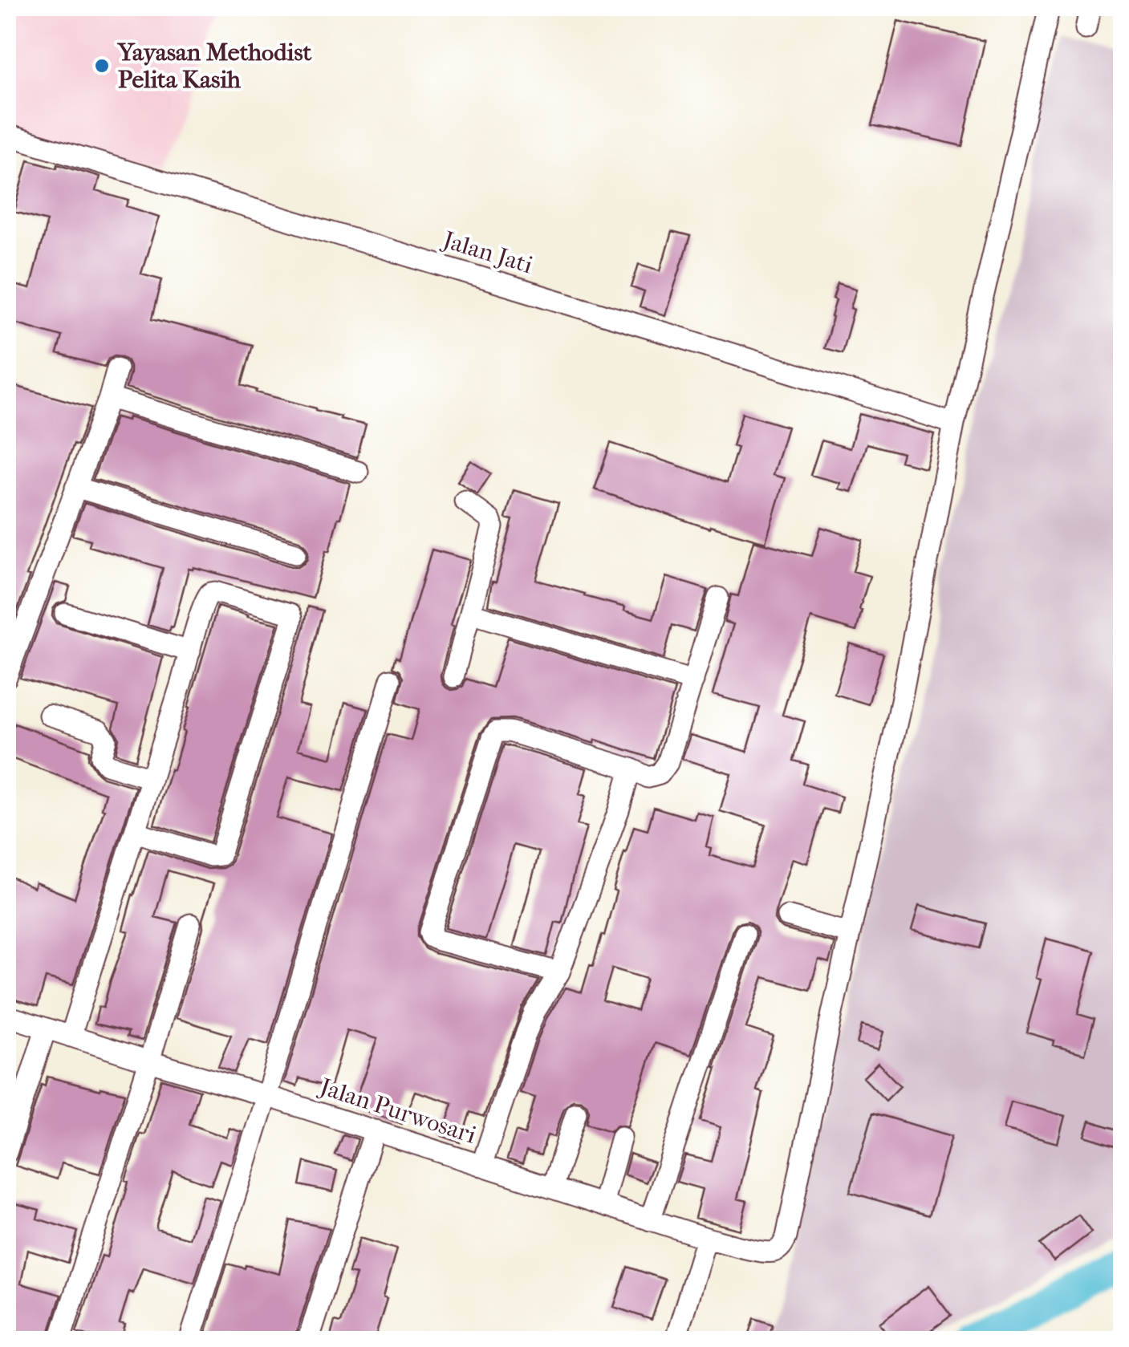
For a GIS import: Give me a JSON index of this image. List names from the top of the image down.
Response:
{
  "streets": {
    "street": ["Jalan Jati", "Jalan Purwosari"]
  },
  "places": ["Yayasan Methodist Pelita Kasih"]
}
